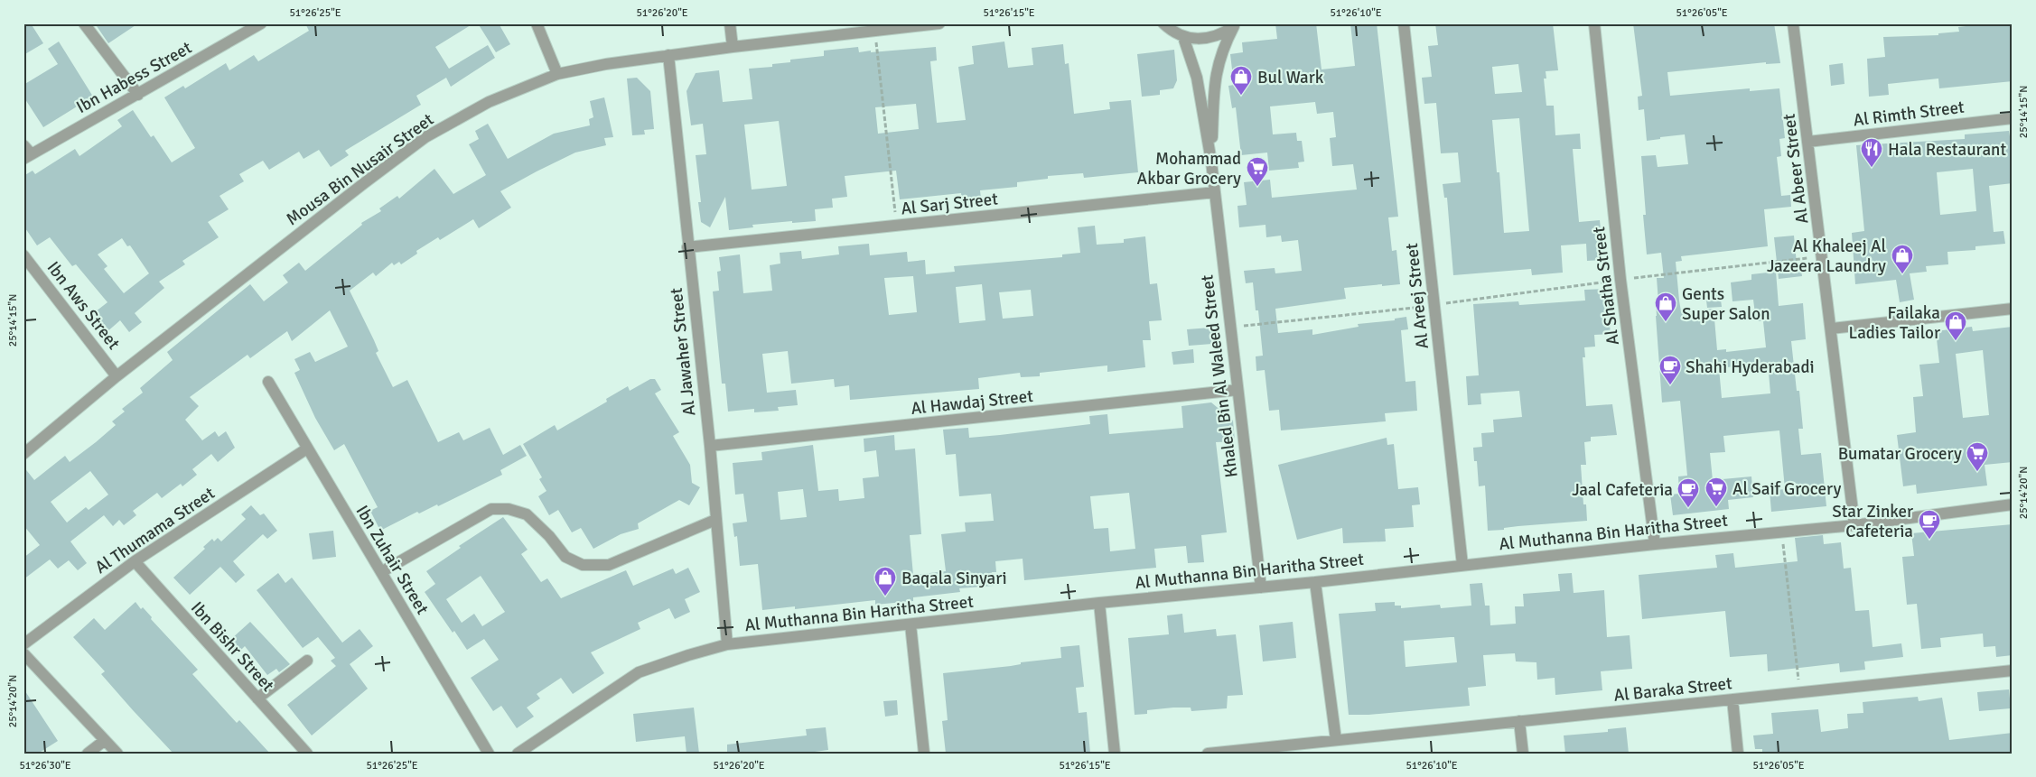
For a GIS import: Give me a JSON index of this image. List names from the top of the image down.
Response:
{
  "streets": {
    "street": [
      "Ibn Habess Street",
      "Al Rimth Street",
      "Mousa Bin Nusair Street",
      "Al Abeer Street",
      "Al Sarj Street",
      "Al Shatha Street",
      "Al Areej Street",
      "Ibn Aws Street",
      "Al Jawaher Street",
      "Khaled Bin Al Waleed Street",
      "Al Hawdaj Street",
      "Al Thumama Street",
      "Al Muthanna Bin Haritha Street",
      "Ibn Zuhair Street",
      "Ibn Bishr Street",
      "Al Baraka Street"
    ]
  },
  "crossings": [
    ["Al Rimth Street", "Al Abeer Street"],
    ["Mousa Bin Nusair Street", "Ibn Aws Street"],
    ["Mousa Bin Nusair Street", "Al Jawaher Street"],
    ["Al Abeer Street", "Al Muthanna Bin Haritha Street"],
    ["Al Sarj Street", "Al Jawaher Street"],
    ["Al Sarj Street", "Khaled Bin Al Waleed Street"],
    ["Al Shatha Street", "Al Muthanna Bin Haritha Street"],
    ["Al Areej Street", "Al Muthanna Bin Haritha Street"],
    ["Al Jawaher Street", "Al Hawdaj Street"],
    ["Al Jawaher Street", "Al Muthanna Bin Haritha Street"],
    ["Khaled Bin Al Waleed Street", "Al Hawdaj Street"],
    ["Khaled Bin Al Waleed Street", "Al Muthanna Bin Haritha Street"],
    ["Al Thumama Street", "Ibn Zuhair Street"],
    ["Al Thumama Street", "Ibn Bishr Street"]
  ],
  "places": {
    "shop": [
      "Bul Wark",
      "Al Khaleej Al Jazeera Laundry",
      "Gents Super Salon",
      "Failaka Ladies Tailor",
      "Baqala Sinyari"
    ],
    "restaurant": ["Hala Restaurant"],
    "supermarket": ["Mohammad Akbar Grocery", "Bumatar Grocery", "Al Saif Grocery"],
    "cafe": ["Shahi Hyderabadi", "Jaal Cafeteria", "Star Zinker Cafeteria"]
  },
  "coordinates": [
    "51°26'25\"E",
    "51°26'20\"E",
    "51°26'15\"E",
    "51°26'10\"E",
    "51°26'05\"E",
    "25°14'15\"N",
    "25°14'20\"N",
    "51°26'30\"E"
  ]
}
